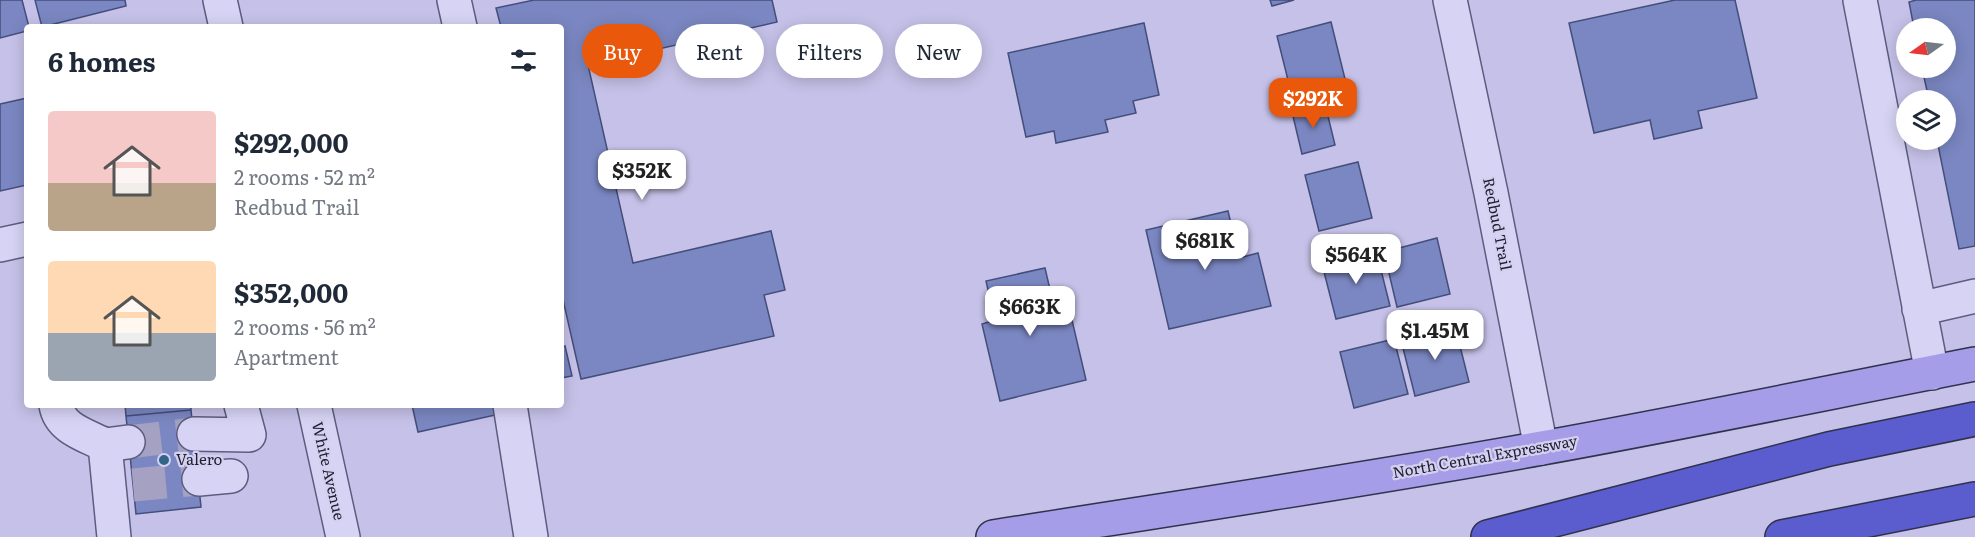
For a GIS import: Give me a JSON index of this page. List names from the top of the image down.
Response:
{
  "streets": {
    "main road": ["North Central Expressway"],
    "street": ["Redbud Trail", "White Avenue"]
  },
  "crossings": [
    ["Redbud Trail", "North Central Expressway"]
  ],
  "places": ["Valero"],
  "north": "left",
  "page": {
    "chip": [
      "Buy",
      "Rent",
      "Filters",
      "New"
    ],
    "heading": "6 homes",
    "price": [
      "$292K",
      "$352K",
      "$681K",
      "$564K",
      "$663K",
      "$1.45M"
    ],
    "list": [
      {
        "name": "$292,000",
        "note": "2 rooms · 52 m² · Redbud Trail"
      },
      {
        "name": "$352,000",
        "note": "2 rooms · 56 m² · Apartment"
      }
    ]
  }
}
